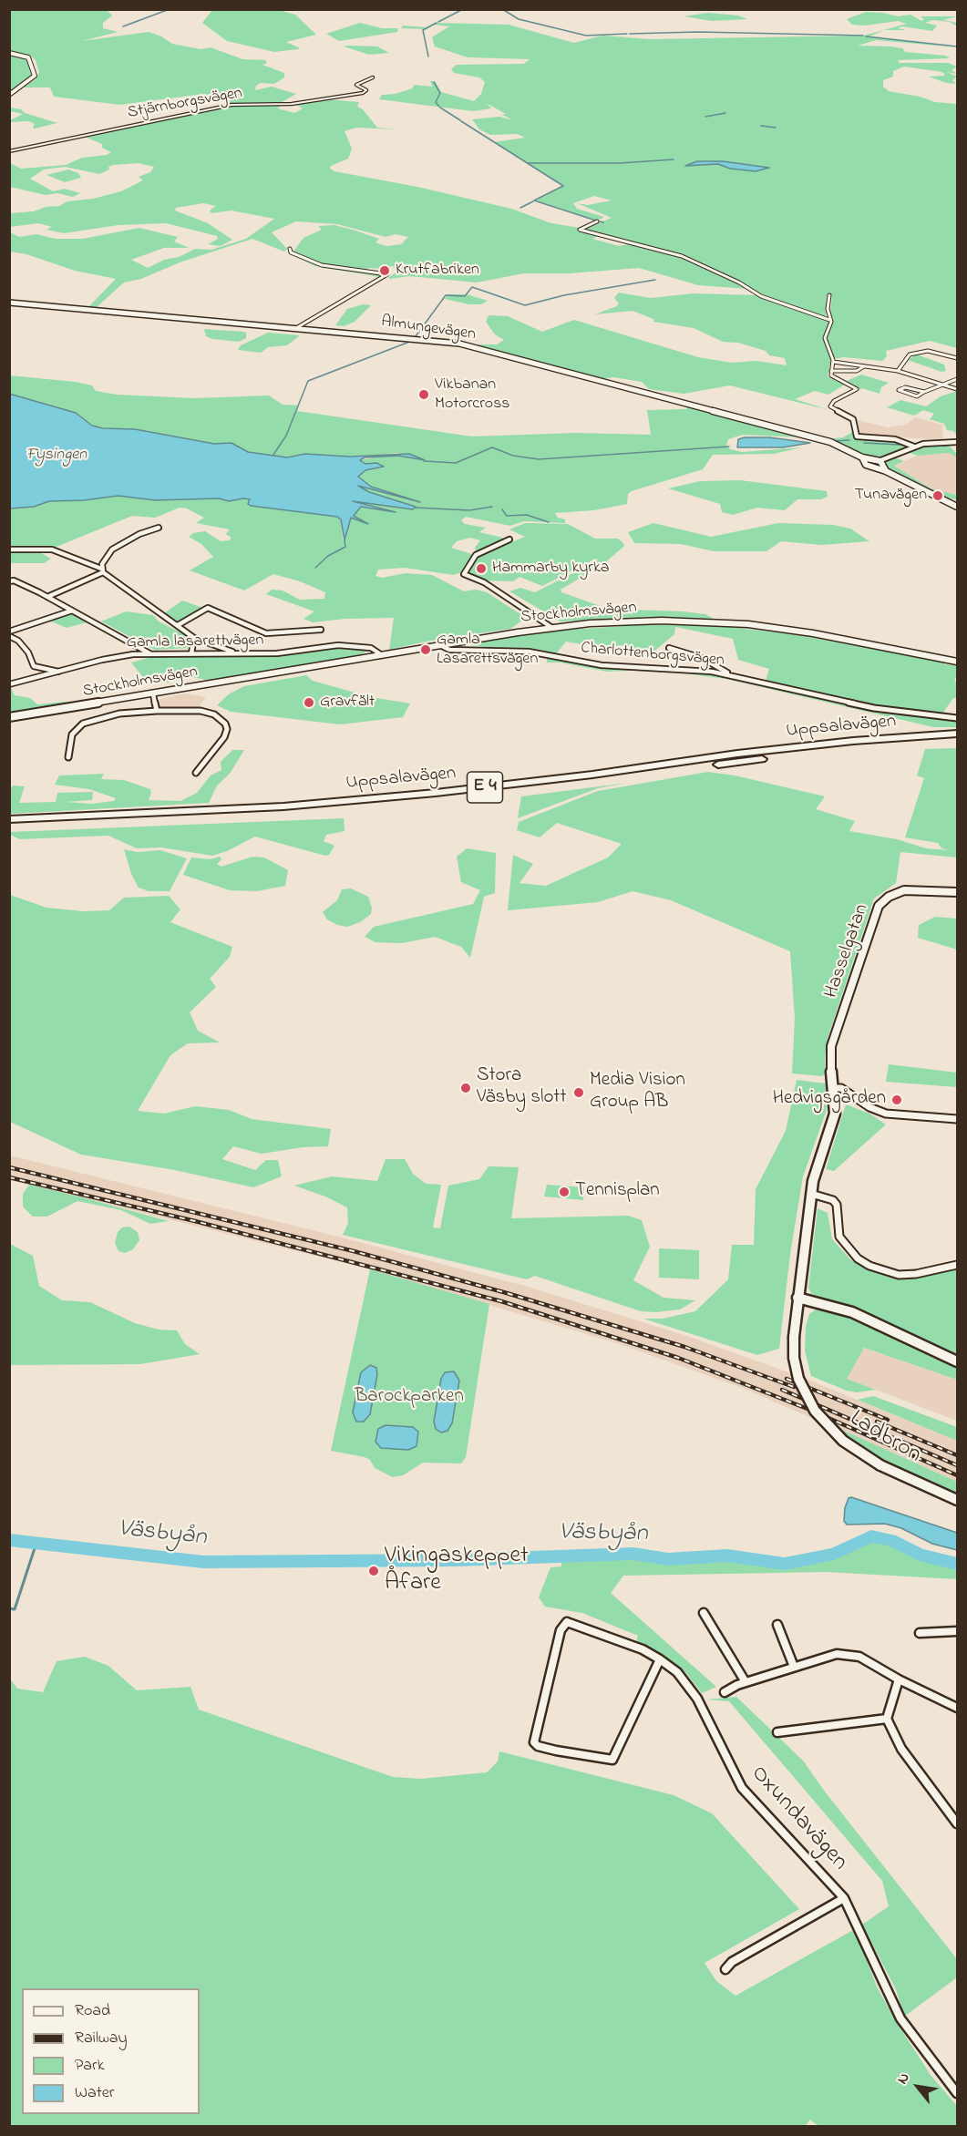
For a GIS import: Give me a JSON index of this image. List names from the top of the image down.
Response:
{
  "streets": {
    "highway": ["Uppsalavägen", "E 4"],
    "street": [
      "Stjärnborgsvägen",
      "Almungevägen",
      "Stockholmsvägen",
      "Gamla lasarettvägen",
      "Charlottenborgsvägen",
      "Hasselgatan",
      "Ladbron",
      "Oxundavägen"
    ]
  },
  "crossings": [
    ["Stockholmsvägen", "Gamla lasarettvägen"],
    ["Stockholmsvägen", "Charlottenborgsvägen"],
    ["Hasselgatan", "Ladbron"]
  ],
  "water": ["Fysingen", "Väsbyån"],
  "parks": ["Barockparken"],
  "places": [
    "Krutfabriken",
    "Vikbanan Motorcross",
    "Tunavägen",
    "Hammarby kyrka",
    "Gamla Lasarettsvägen",
    "Gravfält",
    "Stora Väsby slott",
    "Media Vision Group AB",
    "Hedvigsgården",
    "Tennisplan",
    "Vikingaskeppet Åfare"
  ],
  "legend": [
    "Road",
    "Railway",
    "Park",
    "Water"
  ],
  "north": "top left"
}
